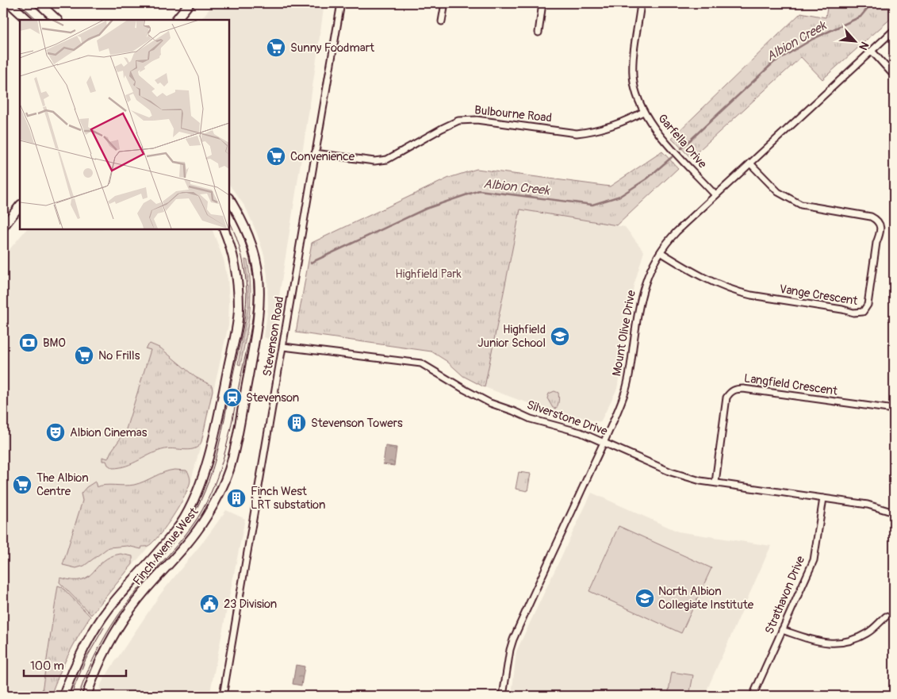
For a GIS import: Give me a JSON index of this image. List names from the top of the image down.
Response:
{
  "streets": {
    "main road": ["Finch Avenue West"],
    "street": [
      "Bulbourne Road",
      "Garfella Drive",
      "Vange Crescent",
      "Mount Olive Drive",
      "Stevenson Road",
      "Langfield Crescent",
      "Silverstone Drive",
      "Strathavon Drive"
    ]
  },
  "crossings": [
    ["Bulbourne Road", "Garfella Drive"],
    ["Bulbourne Road", "Stevenson Road"],
    ["Garfella Drive", "Mount Olive Drive"],
    ["Vange Crescent", "Mount Olive Drive"],
    ["Mount Olive Drive", "Silverstone Drive"],
    ["Stevenson Road", "Silverstone Drive"],
    ["Langfield Crescent", "Silverstone Drive"],
    ["Silverstone Drive", "Strathavon Drive"]
  ],
  "water": ["Albion Creek"],
  "parks": ["Highfield Park"],
  "places": {
    "supermarket": [
      "Sunny Foodmart",
      "Convenience",
      "No Frills",
      "The Albion Centre"
    ],
    "school or university": ["Highfield Junior School", "North Albion Collegiate Institute"],
    "bank": ["BMO"],
    "station": ["Stevenson"],
    "building": ["Stevenson Towers", "Finch West LRT substation"],
    "theatre": ["Albion Cinemas"],
    "public building": ["23 Division"]
  },
  "scale_bar": "100 m",
  "north": "bottom right"
}
